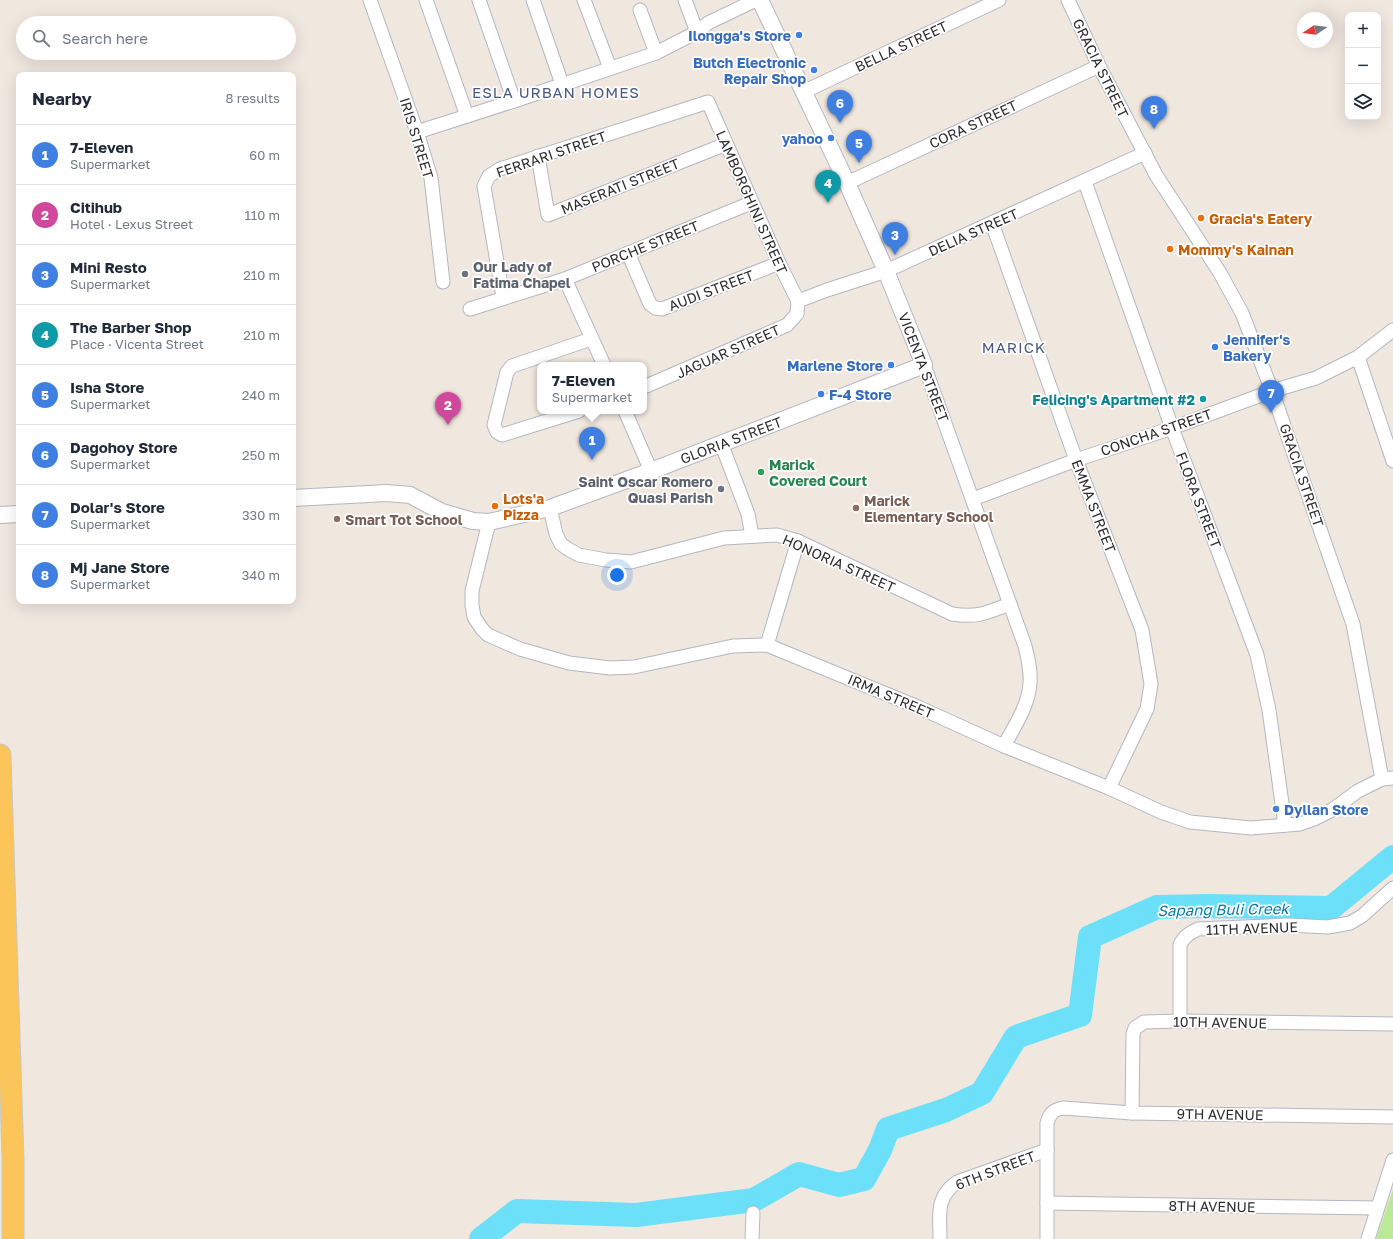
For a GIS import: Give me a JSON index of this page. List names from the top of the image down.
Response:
{
  "streets": {
    "street": [
      "BELLA STREET",
      "GRACIA STREET",
      "CORA STREET",
      "IRIS STREET",
      "FERRARI STREET",
      "MASERATI STREET",
      "LAMBORGHINI STREET",
      "DELIA STREET",
      "PORCHE STREET",
      "AUDI STREET",
      "JAGUAR STREET",
      "VICENTA STREET",
      "CONCHA STREET",
      "GLORIA STREET",
      "FLORA STREET",
      "EMMA STREET",
      "HONORIA STREET",
      "IRMA STREET",
      "11TH AVENUE",
      "10TH AVENUE",
      "9TH AVENUE",
      "6TH STREET",
      "8TH AVENUE"
    ]
  },
  "crossings": [
    ["BELLA STREET", "VICENTA STREET"],
    ["GRACIA STREET", "CORA STREET"],
    ["GRACIA STREET", "DELIA STREET"],
    ["GRACIA STREET", "CONCHA STREET"],
    ["GRACIA STREET", "IRMA STREET"],
    ["CORA STREET", "VICENTA STREET"],
    ["FERRARI STREET", "MASERATI STREET"],
    ["FERRARI STREET", "LAMBORGHINI STREET"],
    ["FERRARI STREET", "PORCHE STREET"],
    ["MASERATI STREET", "LAMBORGHINI STREET"],
    ["LAMBORGHINI STREET", "DELIA STREET"],
    ["LAMBORGHINI STREET", "PORCHE STREET"],
    ["LAMBORGHINI STREET", "AUDI STREET"],
    ["LAMBORGHINI STREET", "JAGUAR STREET"],
    ["DELIA STREET", "JAGUAR STREET"],
    ["DELIA STREET", "VICENTA STREET"],
    ["DELIA STREET", "FLORA STREET"],
    ["DELIA STREET", "EMMA STREET"],
    ["PORCHE STREET", "AUDI STREET"],
    ["VICENTA STREET", "CONCHA STREET"],
    ["VICENTA STREET", "GLORIA STREET"],
    ["VICENTA STREET", "HONORIA STREET"],
    ["VICENTA STREET", "IRMA STREET"],
    ["CONCHA STREET", "FLORA STREET"],
    ["CONCHA STREET", "EMMA STREET"],
    ["GLORIA STREET", "HONORIA STREET"],
    ["GLORIA STREET", "IRMA STREET"],
    ["FLORA STREET", "IRMA STREET"],
    ["EMMA STREET", "IRMA STREET"],
    ["11TH AVENUE", "10TH AVENUE"],
    ["10TH AVENUE", "9TH AVENUE"],
    ["9TH AVENUE", "6TH STREET"]
  ],
  "districts": ["ESLA URBAN HOMES", "MARICK"],
  "water": ["Sapang Buli Creek"],
  "places": [
    "Ilongga's Store",
    "Butch Electronic Repair Shop",
    "yahoo",
    "Gracia's Eatery",
    "Mommy's Kainan",
    "Our Lady of Fatima Chapel",
    "Jennifer's Bakery",
    "Marlene Store",
    "F-4 Store",
    "Felicing's Apartment #2",
    "Marick Covered Court",
    "Saint Oscar Romero Quasi Parish",
    "Lots'a Pizza",
    "Marick Elementary School",
    "Smart Tot School",
    "Dyllan Store"
  ],
  "north": "left",
  "page": {
    "map_buttons": ["+", "−"],
    "search": "Search here",
    "heading": ["Nearby", "8 results"],
    "pins": [
      "6",
      "8",
      "5",
      "4",
      "3",
      "7",
      "2",
      "1"
    ],
    "list": [
      {
        "mark": "1",
        "name": "7-Eleven",
        "note": "Supermarket",
        "value": "60 m"
      },
      {
        "mark": "2",
        "name": "Citihub",
        "note": "Hotel · Lexus Street",
        "value": "110 m"
      },
      {
        "mark": "3",
        "name": "Mini Resto",
        "note": "Supermarket",
        "value": "210 m"
      },
      {
        "mark": "4",
        "name": "The Barber Shop",
        "note": "Place · Vicenta Street",
        "value": "210 m"
      },
      {
        "mark": "5",
        "name": "Isha Store",
        "note": "Supermarket",
        "value": "240 m"
      },
      {
        "mark": "6",
        "name": "Dagohoy Store",
        "note": "Supermarket",
        "value": "250 m"
      },
      {
        "mark": "7",
        "name": "Dolar's Store",
        "note": "Supermarket",
        "value": "330 m"
      },
      {
        "mark": "8",
        "name": "Mj Jane Store",
        "note": "Supermarket",
        "value": "340 m"
      }
    ],
    "popup": ["7-Eleven", "Supermarket"]
  }
}
